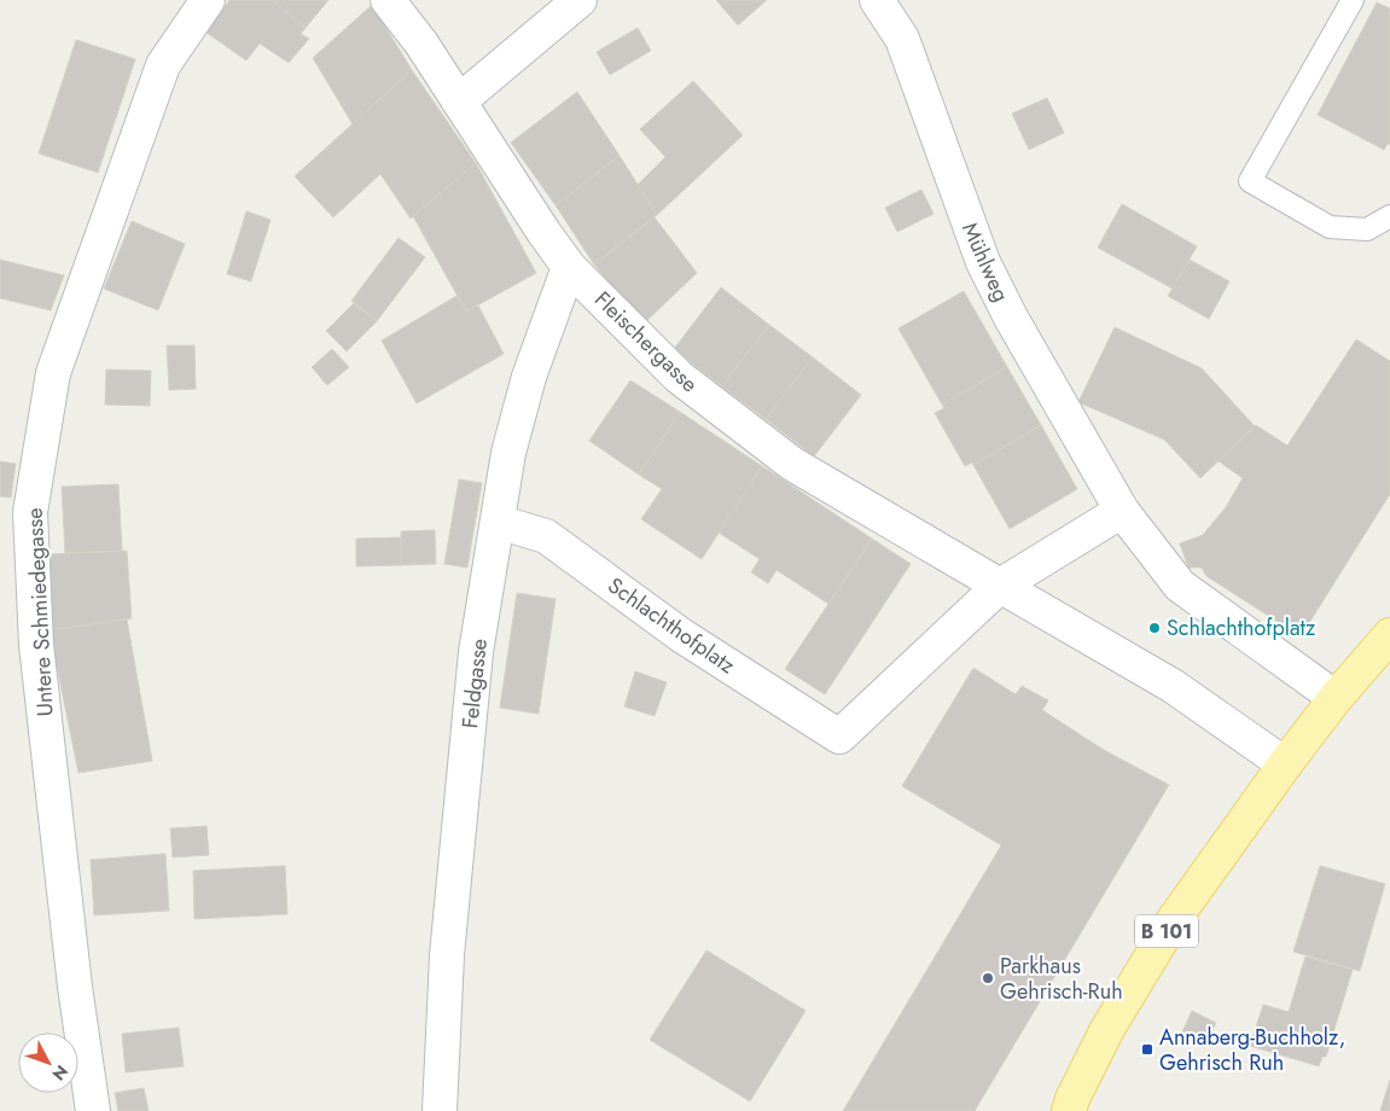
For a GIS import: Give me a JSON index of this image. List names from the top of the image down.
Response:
{
  "streets": {
    "main road": ["B 101"],
    "street": [
      "Mühlweg",
      "Fleischergasse",
      "Untere Schmiedegasse",
      "Schlachthofplatz",
      "Feldgasse"
    ]
  },
  "crossings": [
    ["Mühlweg", "Schlachthofplatz"],
    ["Fleischergasse", "Schlachthofplatz"],
    ["Fleischergasse", "Feldgasse"],
    ["Schlachthofplatz", "Feldgasse"]
  ],
  "places": {
    "other": ["Schlachthofplatz", "Parkhaus Gehrisch-Ruh"],
    "transit": ["Annaberg-Buchholz, Gehrisch Ruh"]
  },
  "north": "bottom right"
}
